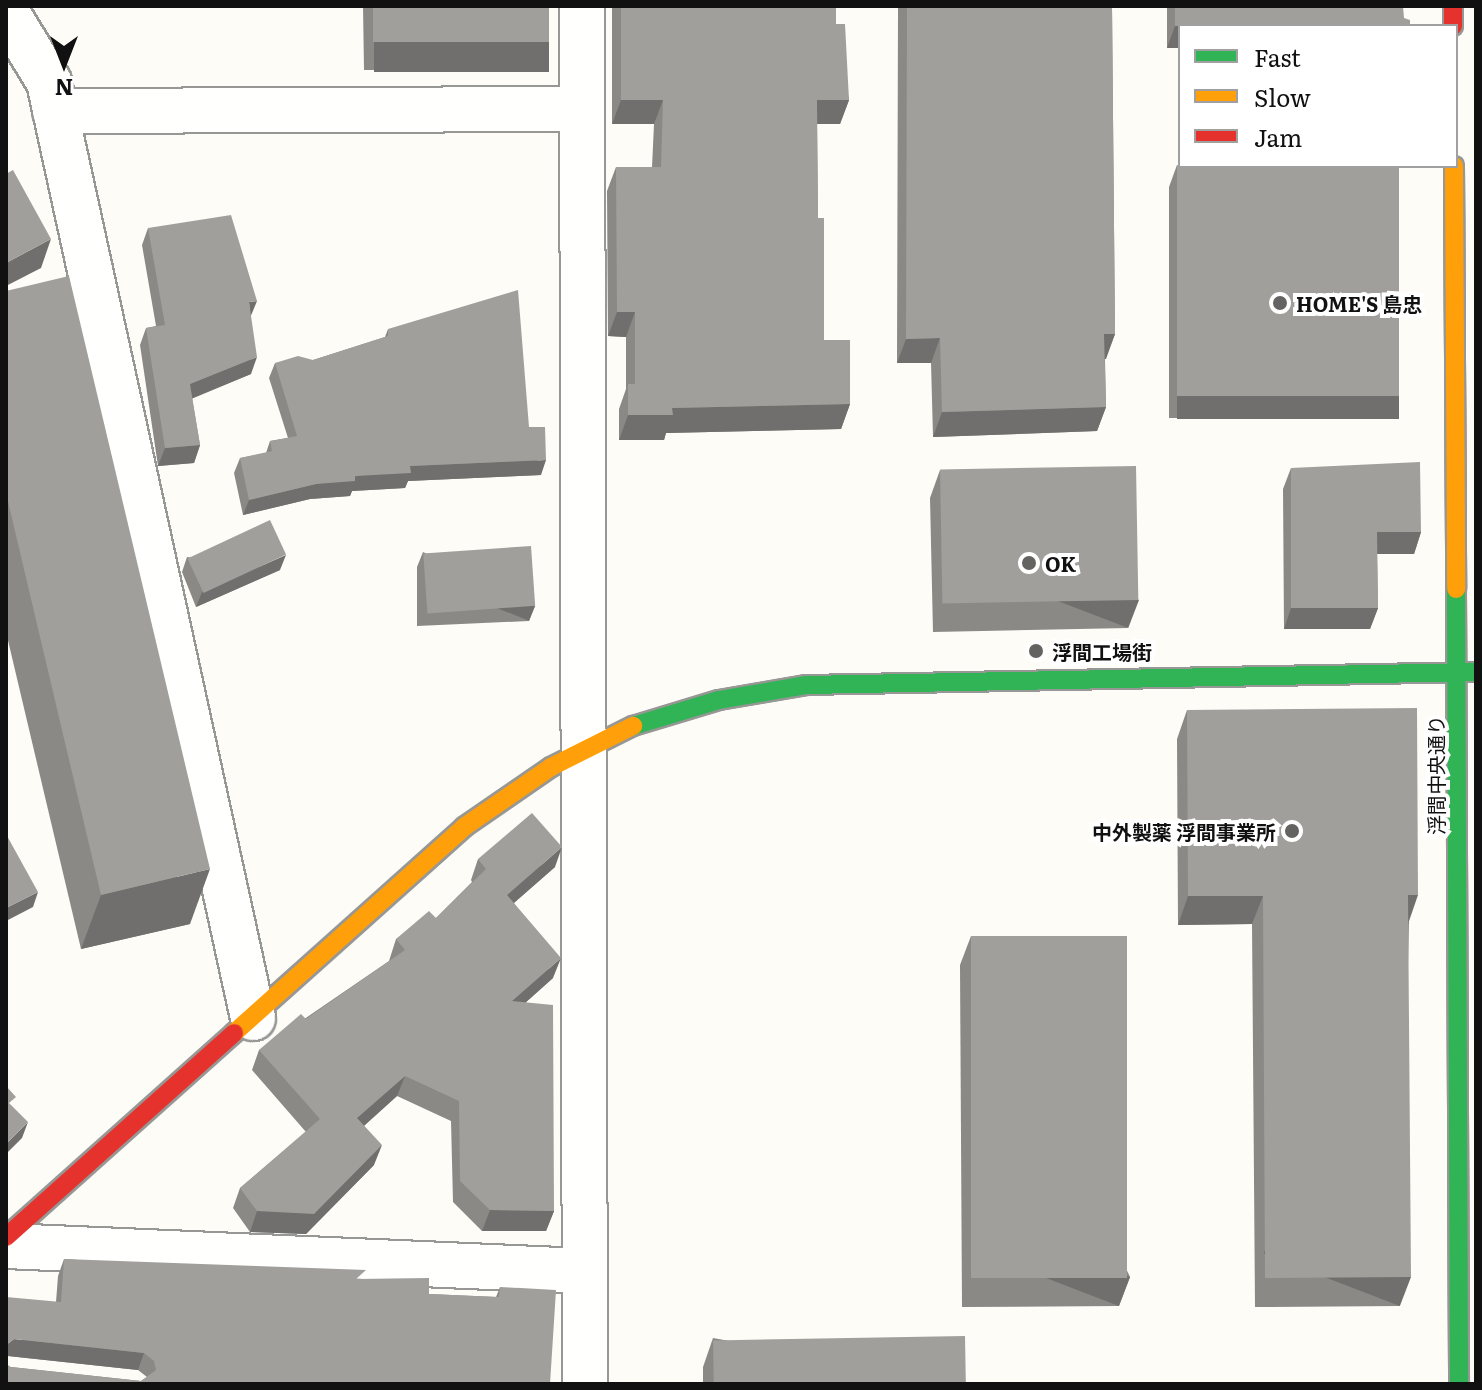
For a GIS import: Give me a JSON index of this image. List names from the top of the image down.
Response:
{
  "streets": {
    "street": ["浮間中央通り"]
  },
  "places": [
    "HOME'S 島忠",
    "OK",
    "浮間工場街",
    "中外製薬 浮間事業所"
  ],
  "legend": ["Fast", "Slow", "Jam"],
  "north": "bottom"
}
